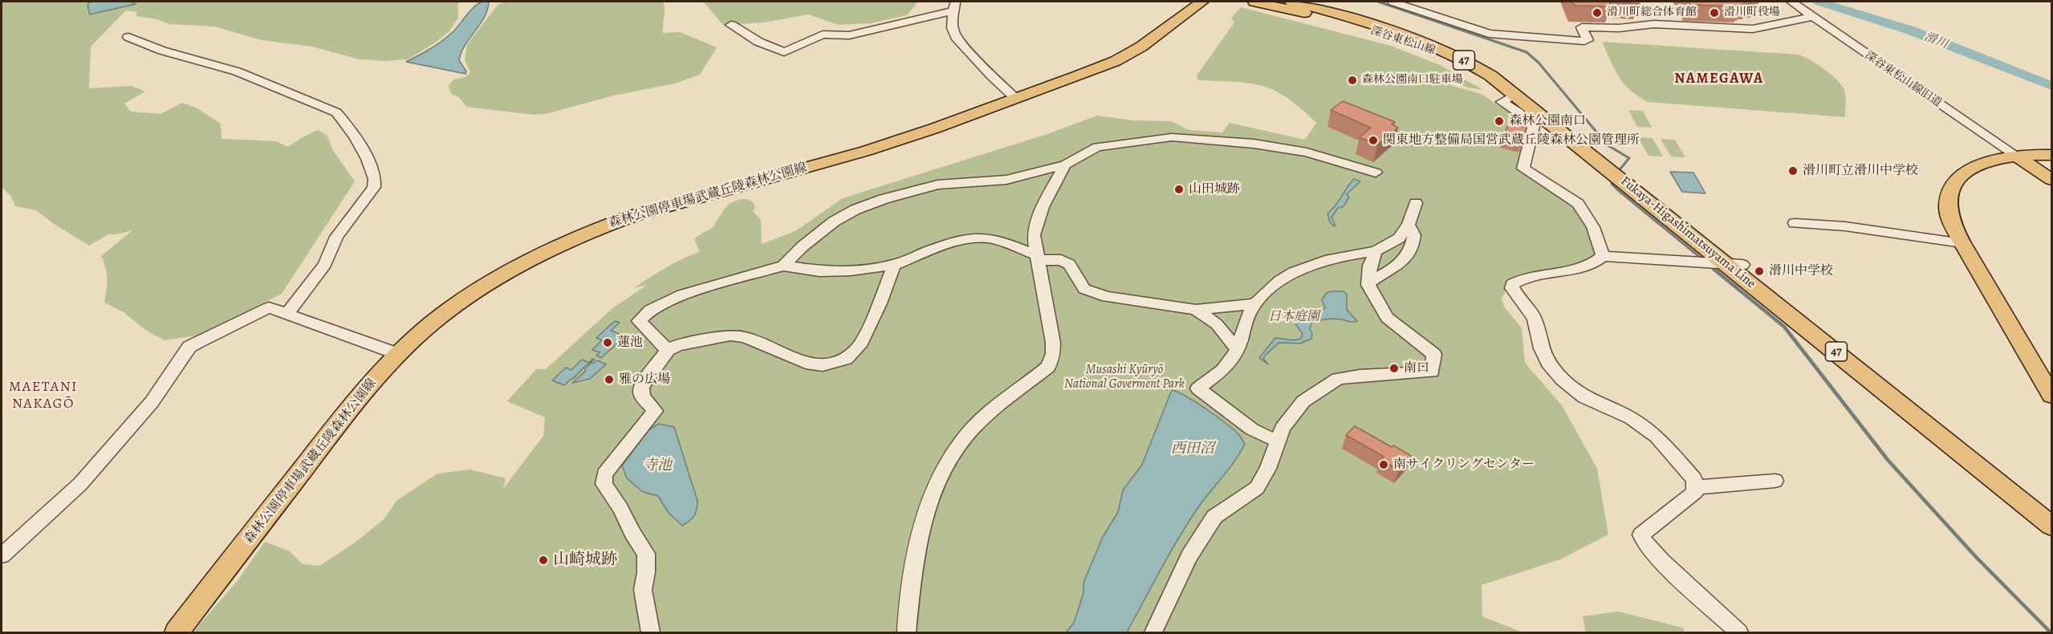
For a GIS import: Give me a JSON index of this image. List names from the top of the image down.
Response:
{
  "streets": {
    "main road": [
      "深谷東松山線",
      "47",
      "森林公園停車場武蔵丘陵森林公園線",
      "Fukaya-Higashimatsuyama Line"
    ],
    "street": ["深谷東松山線旧道"]
  },
  "crossings": [
    ["深谷東松山線", "Fukaya-Higashimatsuyama Line"]
  ],
  "districts": ["NAMEGAWA", "MAETANI NAKAGŌ"],
  "water": ["滑川", "西田沼", "寺池"],
  "parks": ["日本庭園", "Musashi Kyūryō National Goverment Park"],
  "places": [
    "滑川町総合体育館",
    "滑川町役場",
    "森林公園南口駐車場",
    "森林公園南口",
    "関東地方整備局国営武蔵丘陵森林公園管理所",
    "滑川町立滑川中学校",
    "山田城跡",
    "滑川中学校",
    "蓮池",
    "南口",
    "雅の広場",
    "南サイクリングセンター",
    "山崎城跡"
  ]
}
